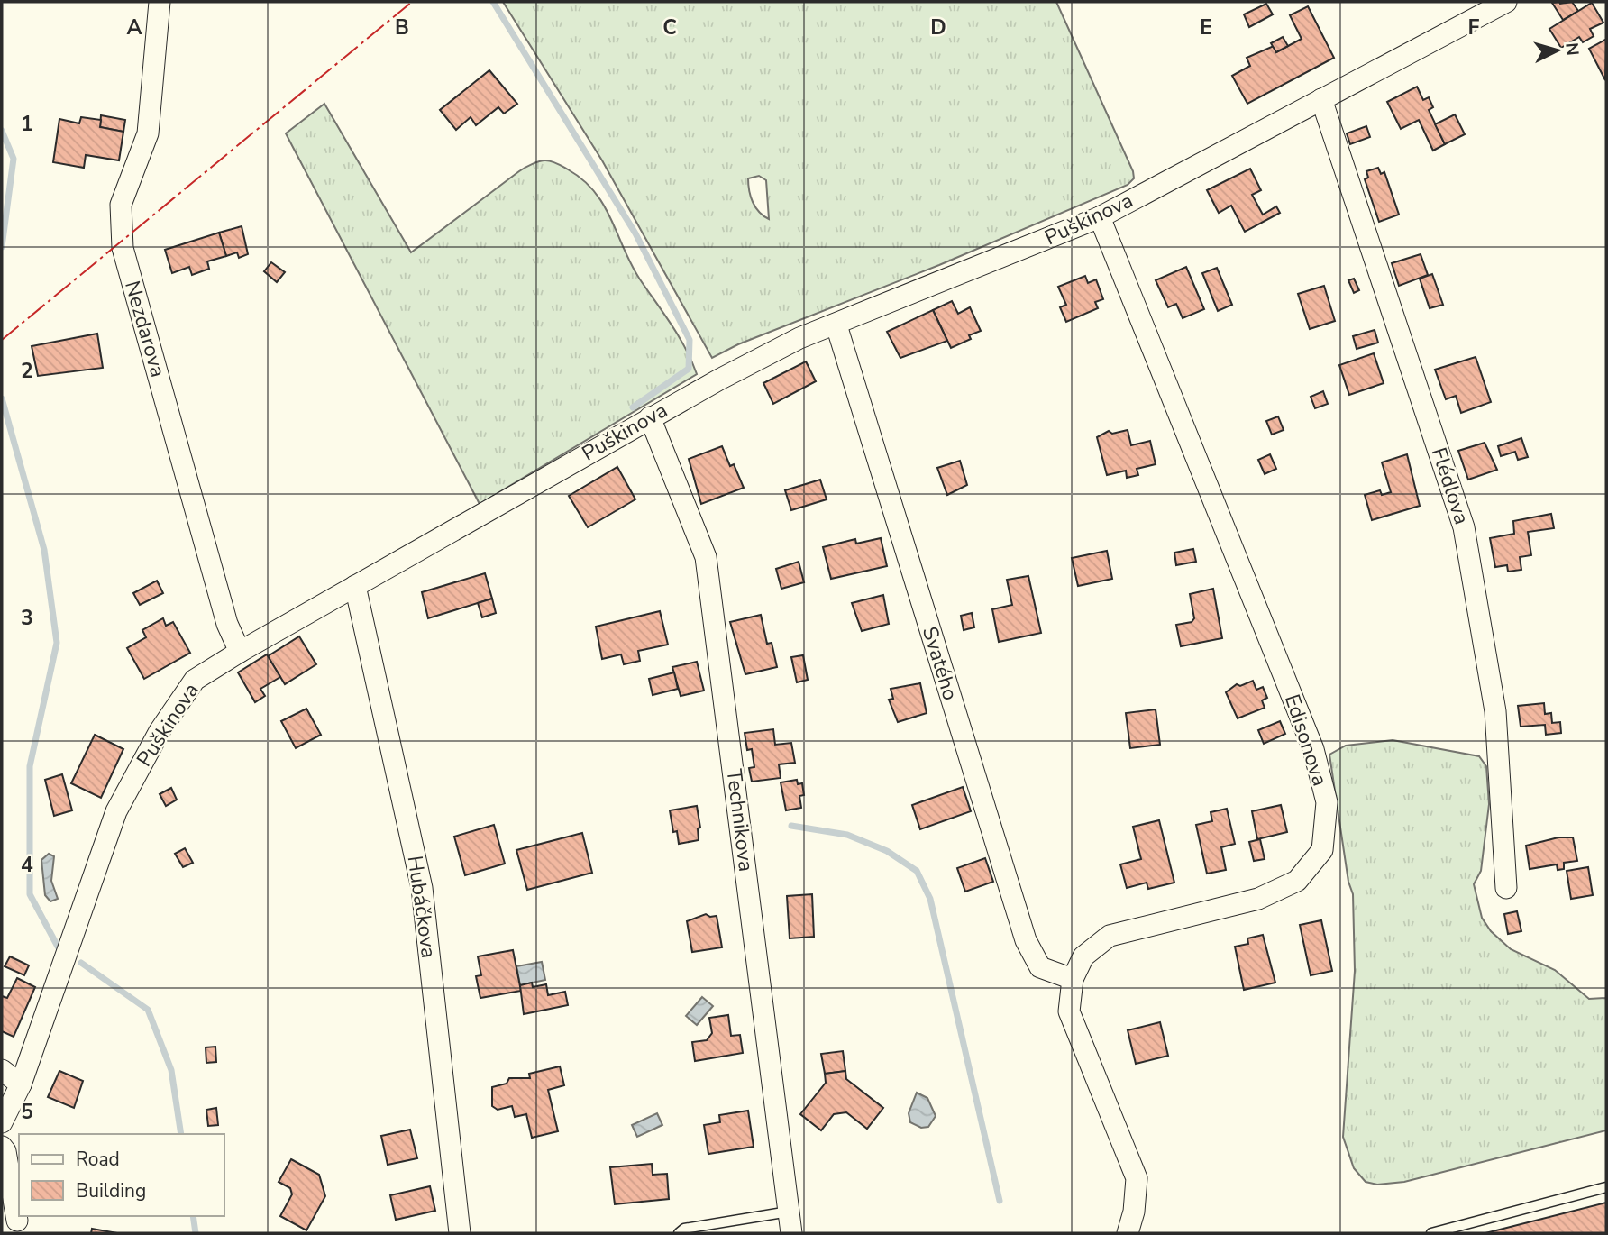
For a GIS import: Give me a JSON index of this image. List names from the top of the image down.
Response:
{
  "streets": {
    "street": [
      "Puškinova",
      "Nezdarova",
      "Flédlova",
      "Svatého",
      "Edisonova",
      "Technikova",
      "Hubáčkova"
    ]
  },
  "crossings": [
    ["Puškinova", "Nezdarova"],
    ["Puškinova", "Flédlova"],
    ["Puškinova", "Svatého"],
    ["Puškinova", "Edisonova"],
    ["Puškinova", "Technikova"],
    ["Puškinova", "Hubáčkova"],
    ["Svatého", "Edisonova"]
  ],
  "legend": ["Road", "Building"],
  "north": "right",
  "grid": {
    "columns": [
      "A",
      "B",
      "C",
      "D",
      "E",
      "F"
    ],
    "rows": [
      "1",
      "2",
      "3",
      "4",
      "5"
    ]
  }
}
